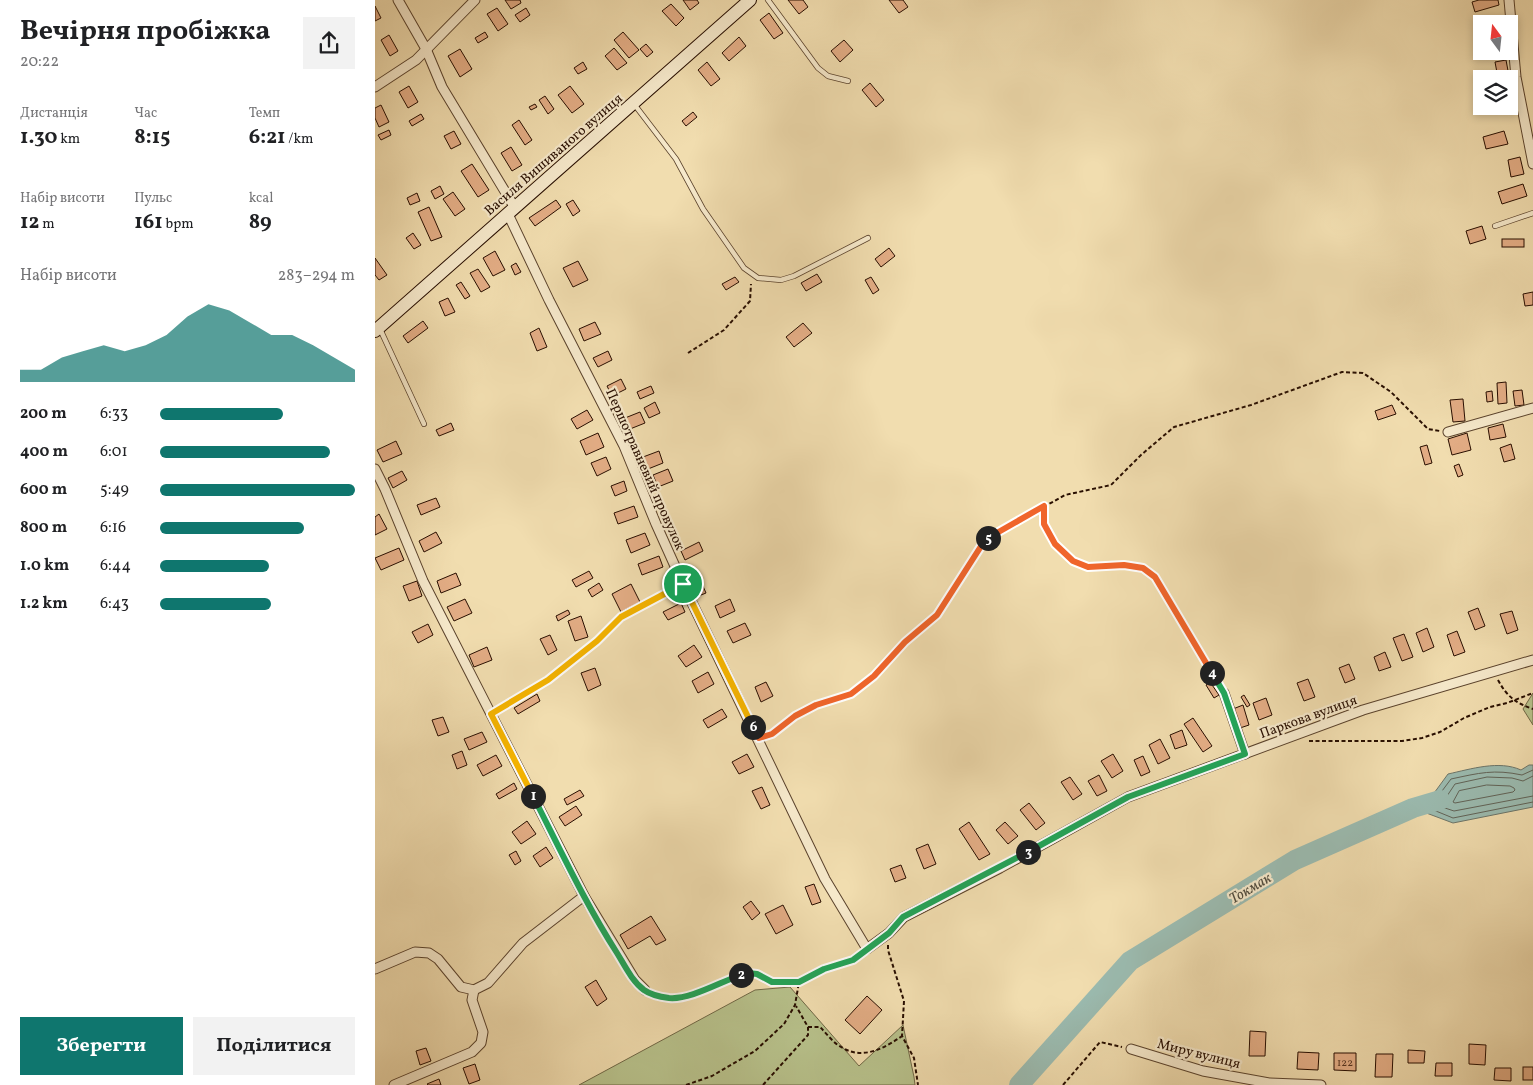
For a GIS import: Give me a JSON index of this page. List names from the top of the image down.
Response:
{
  "streets": {
    "street": [
      "Василя Вишиваного вулиця",
      "Першотравневий провулок",
      "Паркова вулиця",
      "Миру вулиця"
    ]
  },
  "crossings": [
    ["Василя Вишиваного вулиця", "Першотравневий провулок"],
    ["Першотравневий провулок", "Паркова вулиця"]
  ],
  "water": ["Токмак"],
  "house_numbers": ["122"],
  "north": "top",
  "page": {
    "heading": ["Вечірня пробіжка", "20:22"],
    "stats": [
      ["Дистанція", "1.30 km"],
      ["Час", "8:15"],
      ["Темп", "6:21 /km"],
      ["Набір висоти", "12 m"],
      ["Пульс", "161 bpm"],
      ["kcal", "89"]
    ],
    "chart": ["Набір висоти", "283–294 m"],
    "list": [
      {
        "name": "200 m",
        "note": "6:33"
      },
      {
        "name": "400 m",
        "note": "6:01"
      },
      {
        "name": "600 m",
        "note": "5:49"
      },
      {
        "name": "800 m",
        "note": "6:16"
      },
      {
        "name": "1.0 km",
        "note": "6:44"
      },
      {
        "name": "1.2 km",
        "note": "6:43"
      }
    ],
    "pins": [
      "5",
      "4",
      "6",
      "1",
      "3",
      "2"
    ],
    "buttons": ["Зберегти", "Поділитися"]
  }
}
